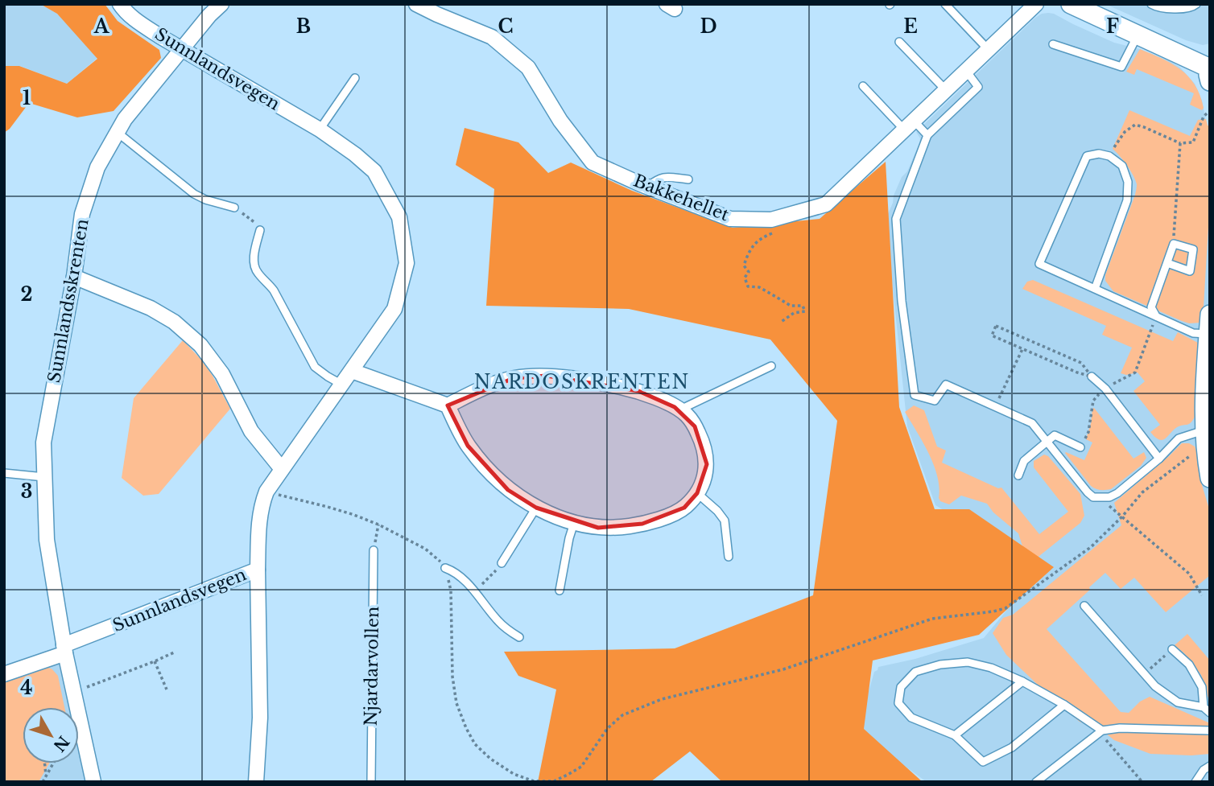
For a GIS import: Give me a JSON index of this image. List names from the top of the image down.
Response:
{
  "streets": {
    "street": ["Sunnlandsvegen", "Bakkehellet", "Sunnlandsskrenten"],
    "lane": ["Njardarvollen"]
  },
  "crossings": [
    ["Sunnlandsvegen", "Sunnlandsskrenten"]
  ],
  "districts": ["NARDOSKRENTEN"],
  "north": "bottom right",
  "grid": {
    "columns": [
      "A",
      "B",
      "C",
      "D",
      "E",
      "F"
    ],
    "rows": [
      "1",
      "2",
      "3",
      "4"
    ]
  }
}
